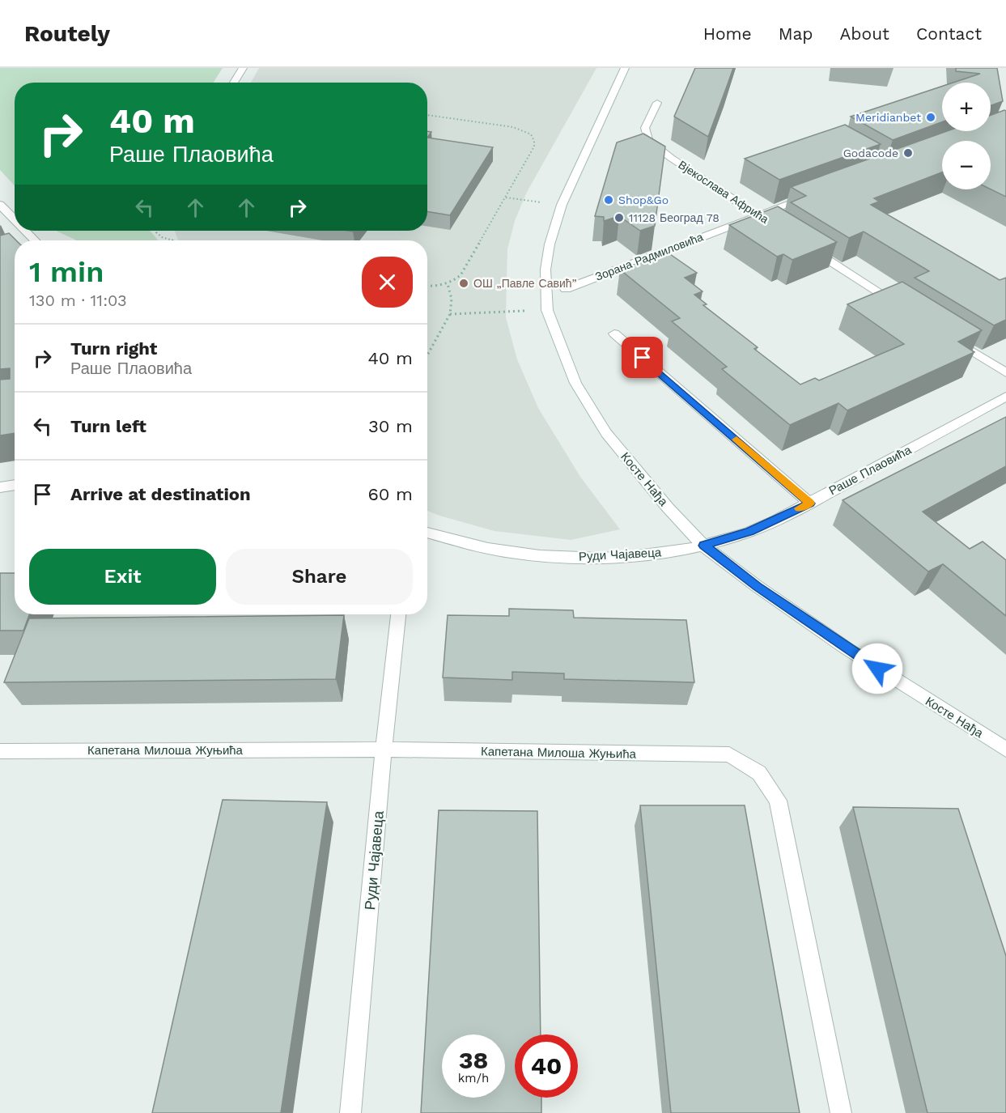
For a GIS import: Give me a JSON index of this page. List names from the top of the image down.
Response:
{
  "streets": {
    "street": [
      "Вјекослава Афрића",
      "Зорана Радмиловића",
      "Раше Плаовића",
      "Косте Нађа",
      "Руди Чајавеца",
      "Капетана Милоша Жуњића"
    ]
  },
  "crossings": [
    ["Вјекослава Афрића", "Зорана Радмиловића"],
    ["Раше Плаовића", "Косте Нађа"],
    ["Раше Плаовића", "Руди Чајавеца"],
    ["Косте Нађа", "Руди Чајавеца"],
    ["Руди Чајавеца", "Капетана Милоша Жуњића"]
  ],
  "places": [
    "Meridianbet",
    "Godacode",
    "Shop&Go",
    "11128 Београд 78",
    "ОШ „Павле Савић”"
  ],
  "page": {
    "header": "Routely",
    "nav": [
      "Home",
      "Map",
      "About",
      "Contact"
    ],
    "map_buttons": ["+", "−"],
    "turn": ["40 m", "Раше Плаовића"],
    "heading": ["1 min", "130 m · 11:03"],
    "list": [
      {
        "name": "Turn right",
        "note": "Раше Плаовића",
        "value": "40 m"
      },
      {
        "name": "Turn left",
        "value": "30 m"
      },
      {
        "name": "Arrive at destination",
        "value": "60 m"
      }
    ],
    "buttons": ["Exit", "Share"],
    "speed": "38 km/h",
    "limit": "40"
  }
}
